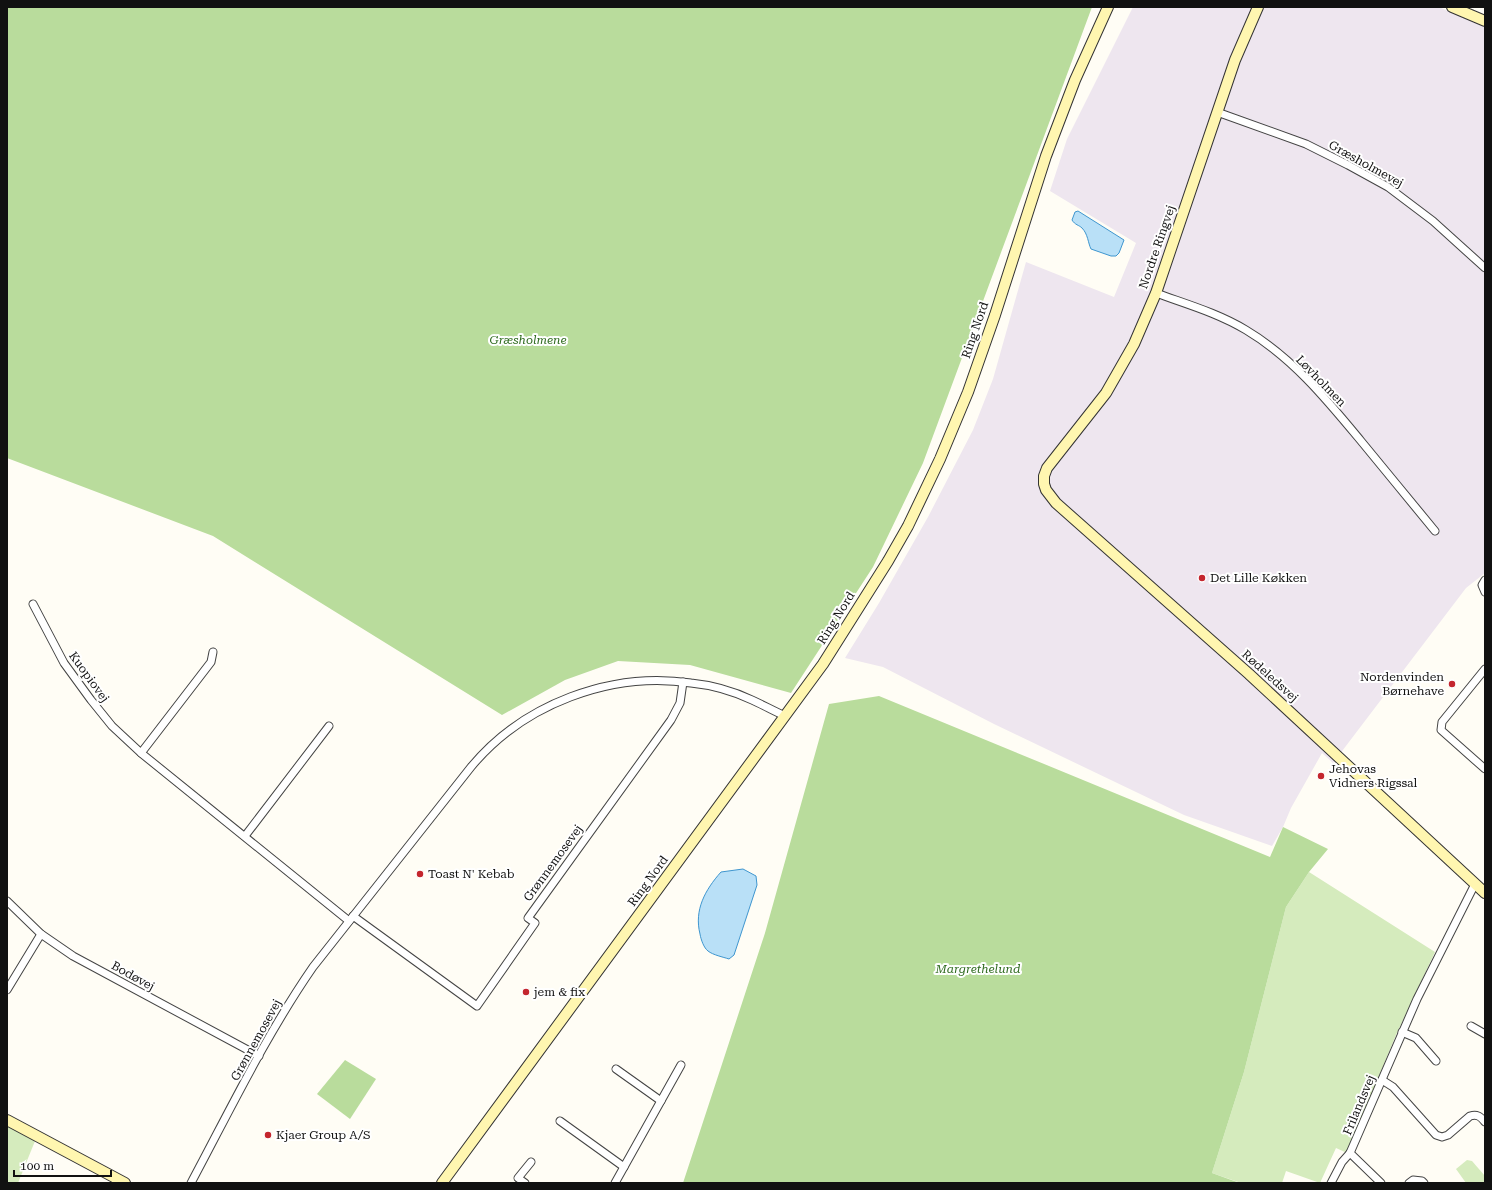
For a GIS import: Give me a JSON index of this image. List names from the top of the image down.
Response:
{
  "streets": {
    "main road": ["Nordre Ringvej", "Ring Nord", "Rødeledsvej"],
    "street": [
      "Græsholmevej",
      "Løvholmen",
      "Kuopiovej",
      "Grønnemosevej",
      "Bodøvej",
      "Frilandsvej"
    ]
  },
  "crossings": [
    ["Græsholmevej", "Nordre Ringvej"],
    ["Nordre Ringvej", "Løvholmen"],
    ["Nordre Ringvej", "Rødeledsvej"],
    ["Ring Nord", "Grønnemosevej"],
    ["Rødeledsvej", "Frilandsvej"],
    ["Kuopiovej", "Grønnemosevej"],
    ["Grønnemosevej", "Bodøvej"]
  ],
  "parks": ["Græsholmene", "Margrethelund"],
  "places": [
    "Det Lille Køkken",
    "Nordenvinden Børnehave",
    "Jehovas Vidners Rigssal",
    "Toast N' Kebab",
    "jem & fix",
    "Kjaer Group A/S"
  ],
  "scale_bar": "100 m"
}
